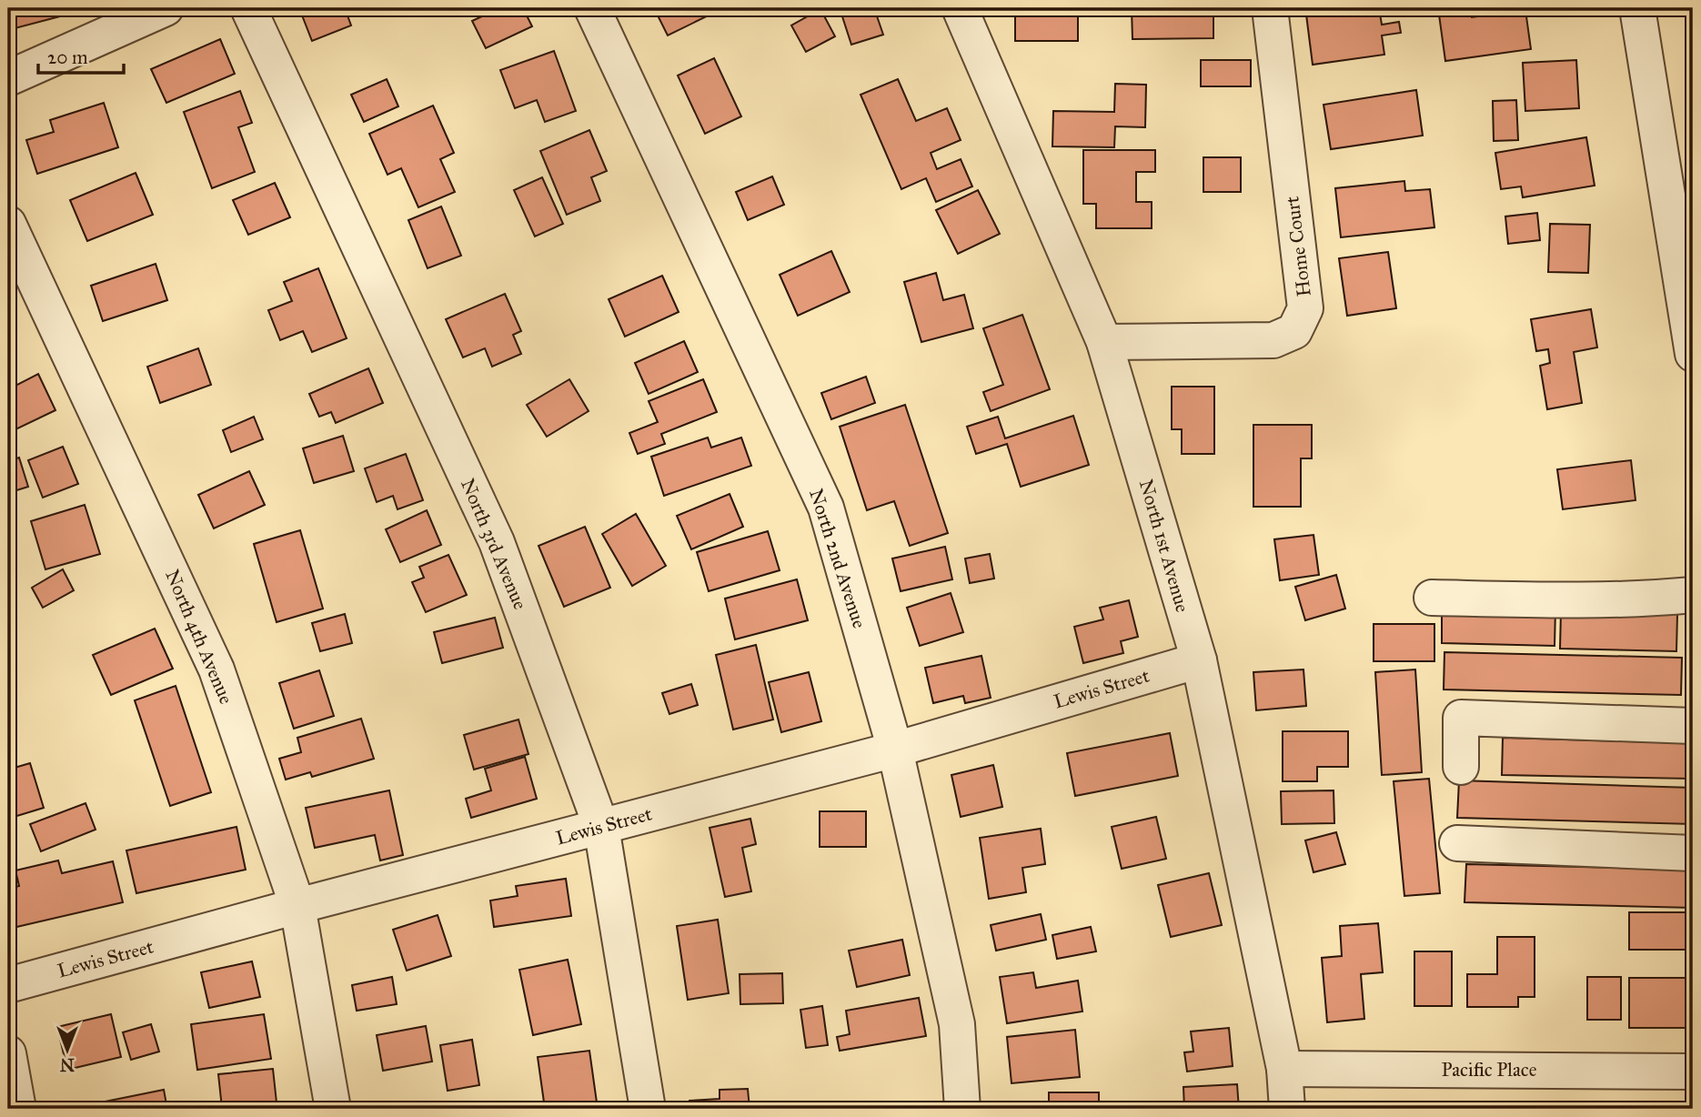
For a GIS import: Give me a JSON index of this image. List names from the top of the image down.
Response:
{
  "streets": {
    "street": [
      "Home Court",
      "North 3rd Avenue",
      "North 1st Avenue",
      "North 2nd Avenue",
      "North 4th Avenue",
      "Lewis Street",
      "Pacific Place"
    ]
  },
  "crossings": [
    ["Home Court", "North 1st Avenue"],
    ["North 3rd Avenue", "Lewis Street"],
    ["North 1st Avenue", "Lewis Street"],
    ["North 1st Avenue", "Pacific Place"],
    ["North 2nd Avenue", "Lewis Street"],
    ["North 4th Avenue", "Lewis Street"]
  ],
  "scale_bar": "20 m",
  "north": "bottom"
}
